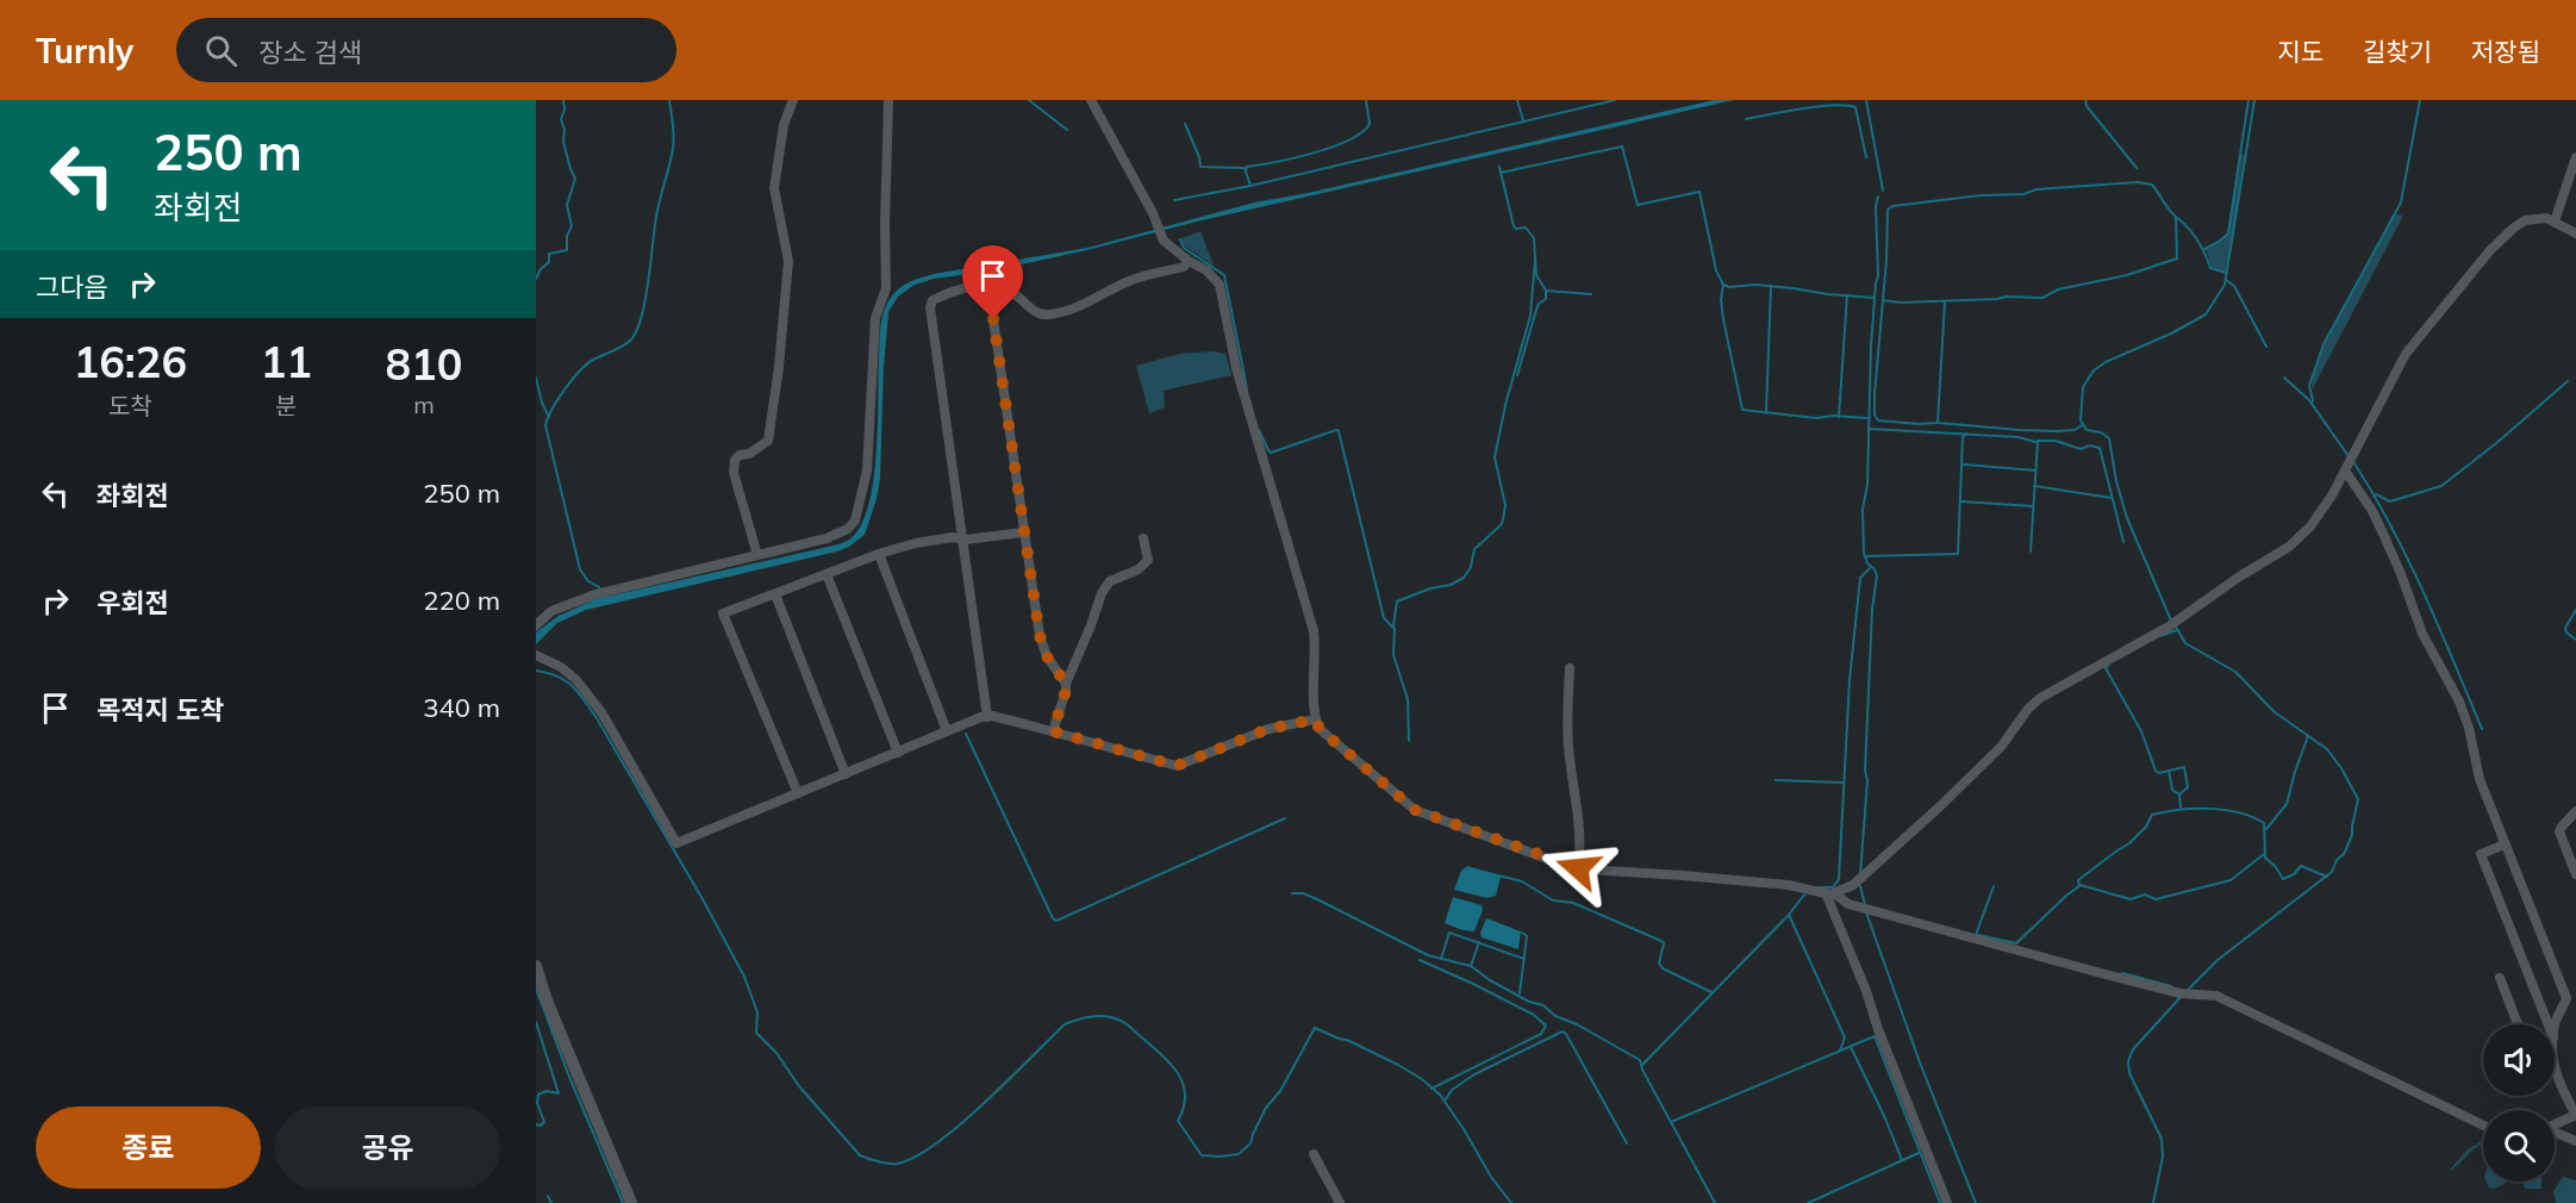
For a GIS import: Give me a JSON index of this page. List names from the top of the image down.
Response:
{
  "page": {
    "header": "Turnly",
    "search": "장소 검색",
    "nav": ["지도", "길찾기", "저장됨"],
    "turn": ["250 m", "좌회전"],
    "then": "그다음",
    "eta": [
      "16:26",
      "도착",
      "11",
      "분",
      "810",
      "m"
    ],
    "list": [
      {
        "name": "좌회전",
        "value": "250 m"
      },
      {
        "name": "우회전",
        "value": "220 m"
      },
      {
        "name": "목적지 도착",
        "value": "340 m"
      }
    ],
    "buttons": ["종료", "공유"]
  }
}
